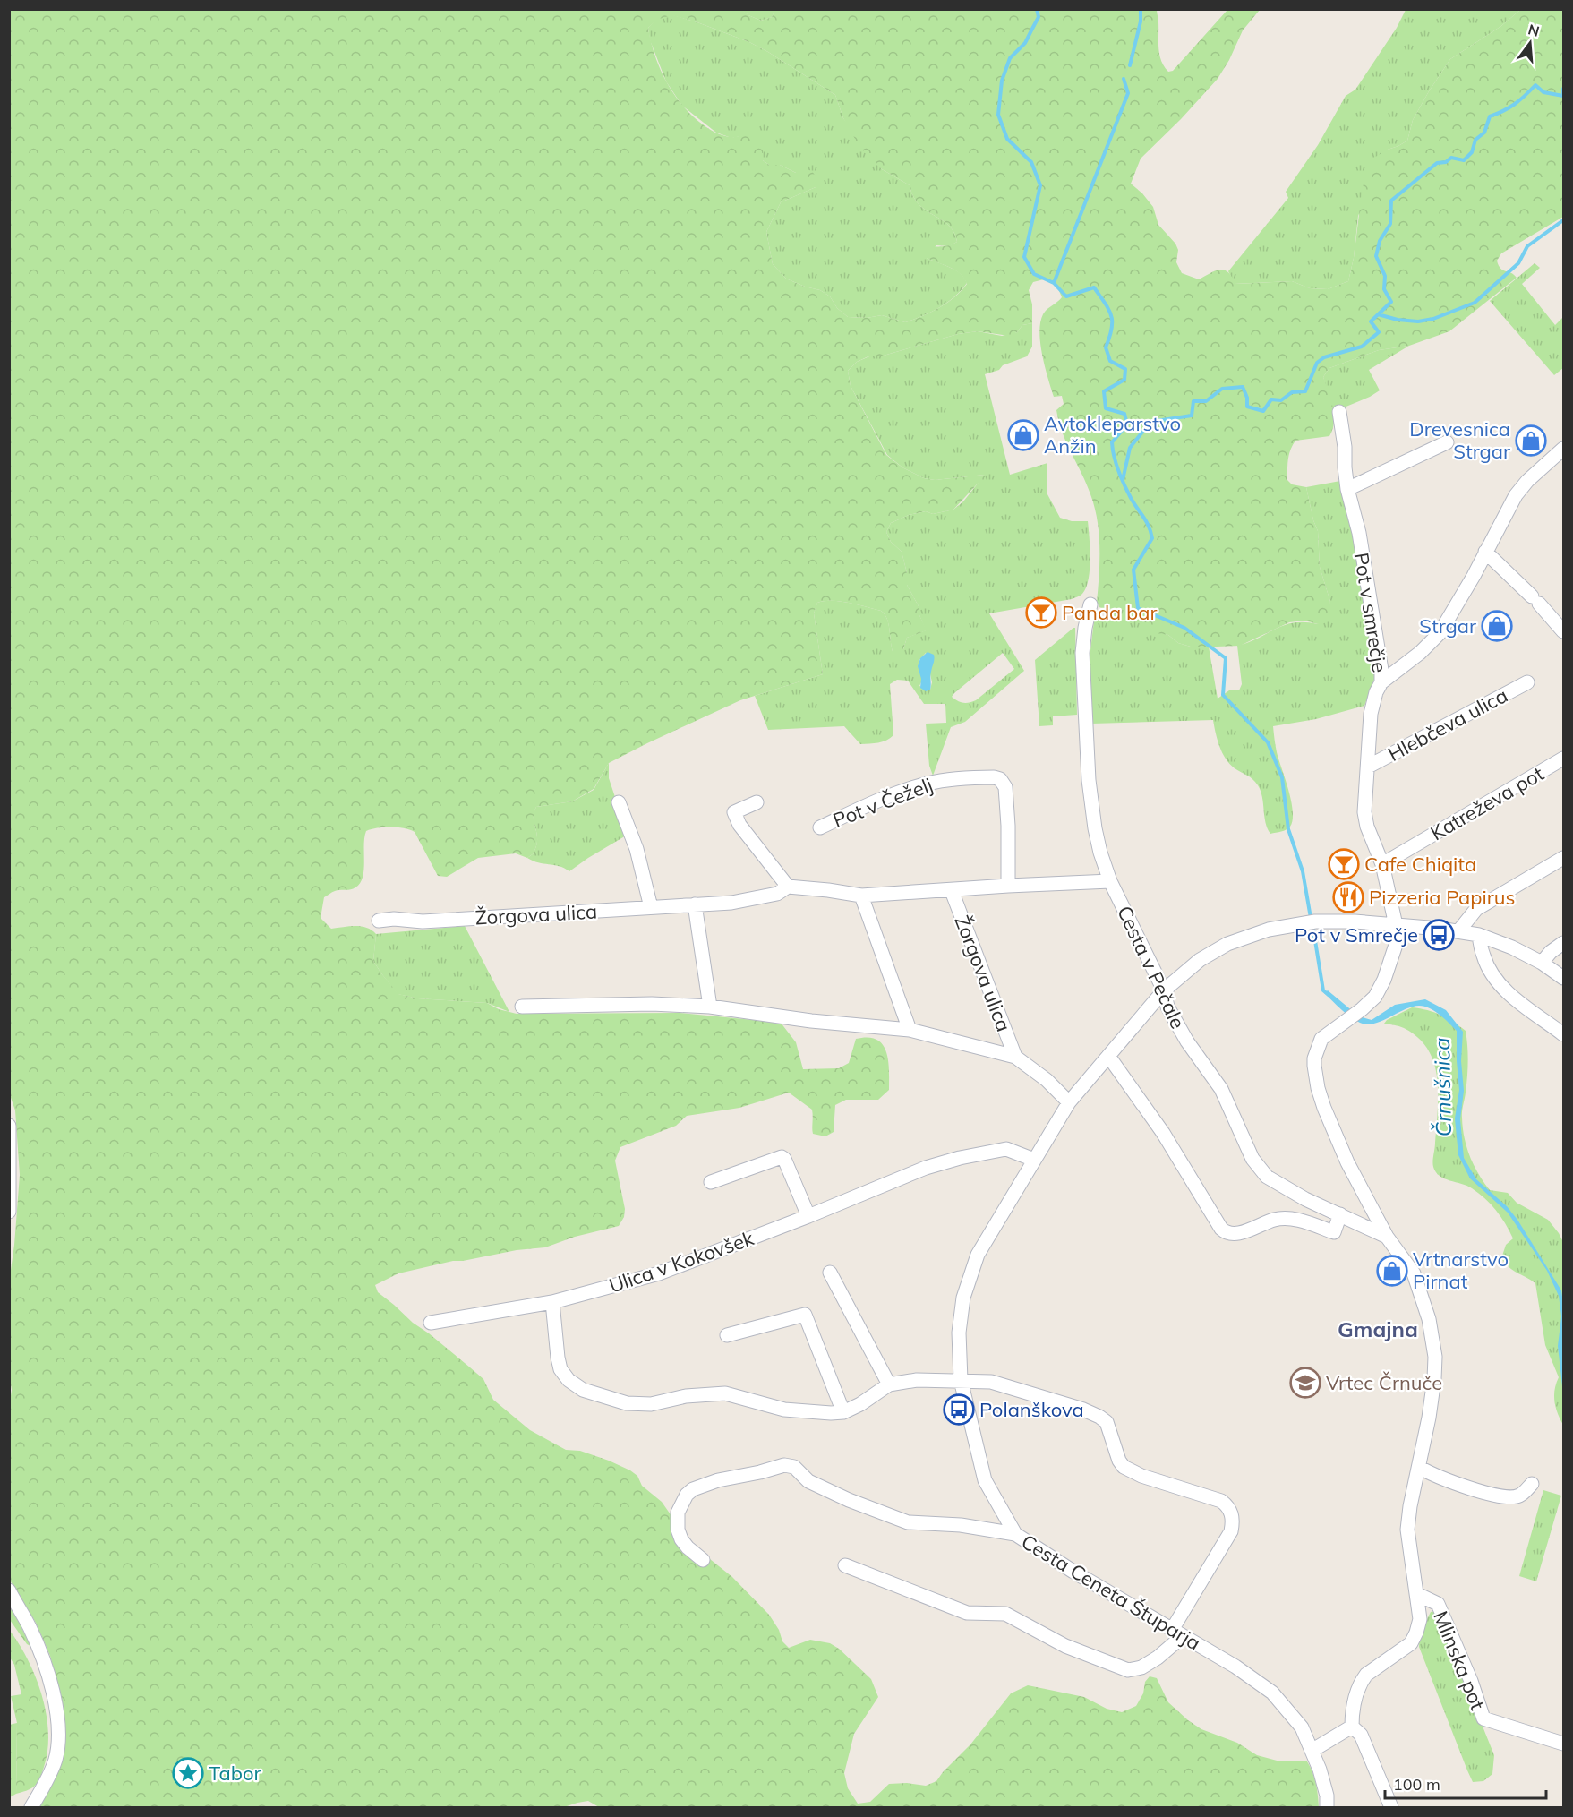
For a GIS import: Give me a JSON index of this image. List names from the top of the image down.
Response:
{
  "streets": {
    "street": [
      "Pot v smrečje",
      "Hlebčeva ulica",
      "Pot v Čeželj",
      "Katreževa pot",
      "Žorgova ulica",
      "Cesta v Pečale",
      "Ulica v Kokovšek",
      "Cesta Ceneta Štuparja",
      "Mlinska pot"
    ]
  },
  "crossings": [
    ["Pot v smrečje", "Hlebčeva ulica"],
    ["Pot v smrečje", "Katreževa pot"],
    ["Pot v smrečje", "Cesta v Pečale"],
    ["Pot v smrečje", "Cesta Ceneta Štuparja"],
    ["Pot v smrečje", "Mlinska pot"],
    ["Pot v Čeželj", "Žorgova ulica"],
    ["Žorgova ulica", "Cesta v Pečale"],
    ["Žorgova ulica", "Cesta Ceneta Štuparja"],
    ["Cesta v Pečale", "Cesta Ceneta Štuparja"],
    ["Ulica v Kokovšek", "Cesta Ceneta Štuparja"]
  ],
  "districts": ["Gmajna"],
  "water": ["Črnušnica"],
  "places": {
    "shop": [
      "Avtokleparstvo Anžin",
      "Drevesnica Strgar",
      "Strgar",
      "Vrtnarstvo Pirnat"
    ],
    "bar": ["Panda bar", "Cafe Chiqita"],
    "restaurant": ["Pizzeria Papirus"],
    "bus stop": ["Pot v Smrečje", "Polanškova"],
    "school or university": ["Vrtec Črnuče"],
    "place": ["Tabor"]
  },
  "scale_bar": "100 m",
  "north": "top"
}
